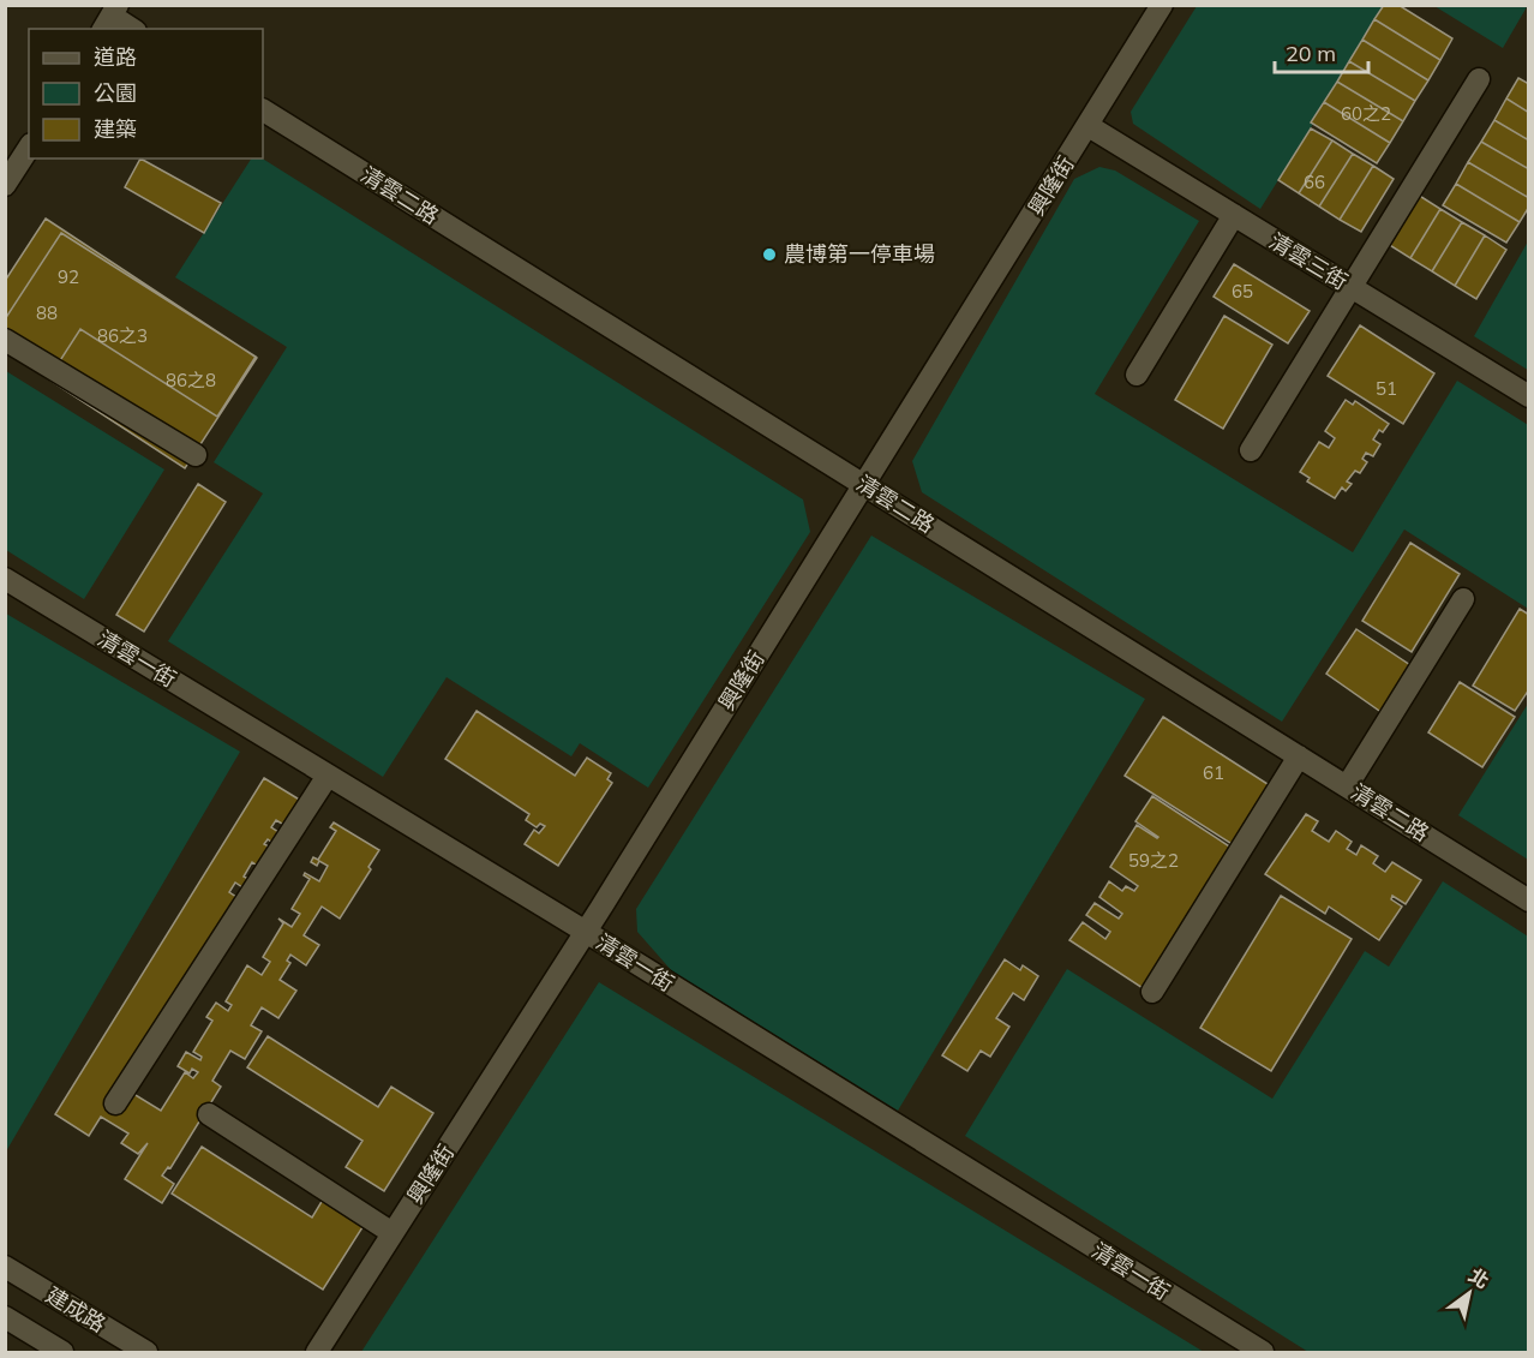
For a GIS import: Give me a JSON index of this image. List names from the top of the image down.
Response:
{
  "streets": {
    "street": [
      "興隆街",
      "清雲二路",
      "清雲三街",
      "清雲一街",
      "建成路"
    ]
  },
  "crossings": [
    ["興隆街", "清雲二路"],
    ["興隆街", "清雲三街"],
    ["興隆街", "清雲一街"]
  ],
  "places": ["農博第一停車場"],
  "house_numbers": [
    "60之2",
    "66",
    "92",
    "65",
    "88",
    "86之3",
    "86之8",
    "51",
    "61",
    "59之2"
  ],
  "legend": ["道路", "公園", "建築"],
  "scale_bar": "20 m",
  "north": "top right"
}
